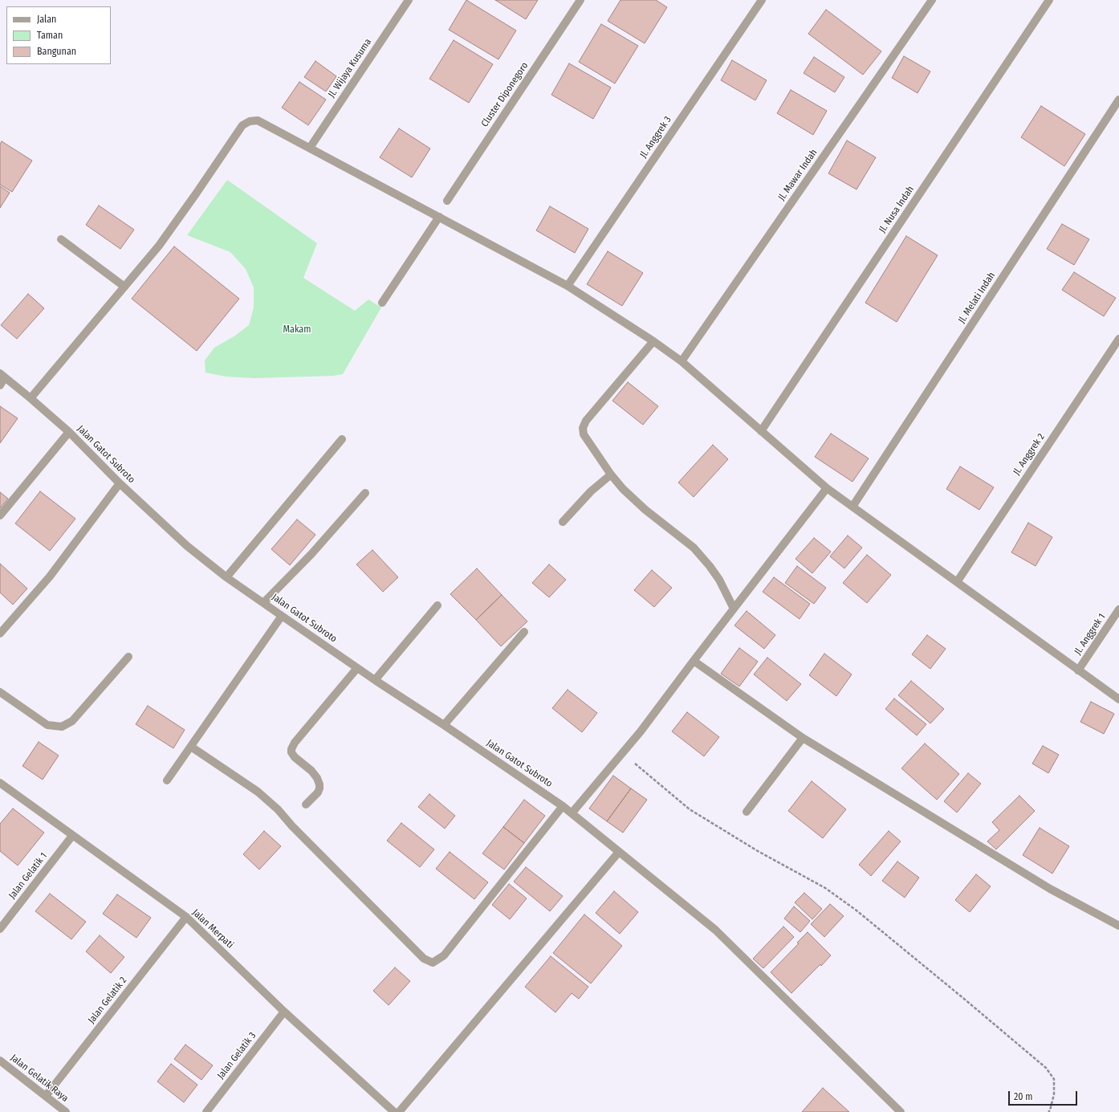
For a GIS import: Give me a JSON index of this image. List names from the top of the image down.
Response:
{
  "streets": {
    "street": [
      "Jl. Wijaya Kusuma",
      "Cluster Diponegoro",
      "Jl. Anggrek 3",
      "Jl. Mawar Indah",
      "Jl. Nusa Indah",
      "Jl. Melati Indah",
      "Jalan Gatot Subroto",
      "Jl. Anggrek 2",
      "Jl. Anggrek 1",
      "Jalan Gelatik 1",
      "Jalan Merpati",
      "Jalan Gelatik 2",
      "Jalan Gelatik 3",
      "Jalan Gelatik Raya"
    ]
  },
  "crossings": [
    ["Jalan Gelatik 1", "Jalan Merpati"],
    ["Jalan Merpati", "Jalan Gelatik 2"],
    ["Jalan Merpati", "Jalan Gelatik 3"],
    ["Jalan Gelatik 2", "Jalan Gelatik Raya"]
  ],
  "parks": ["Makam"],
  "legend": ["Jalan", "Taman", "Bangunan"],
  "scale_bar": "20 m"
}
